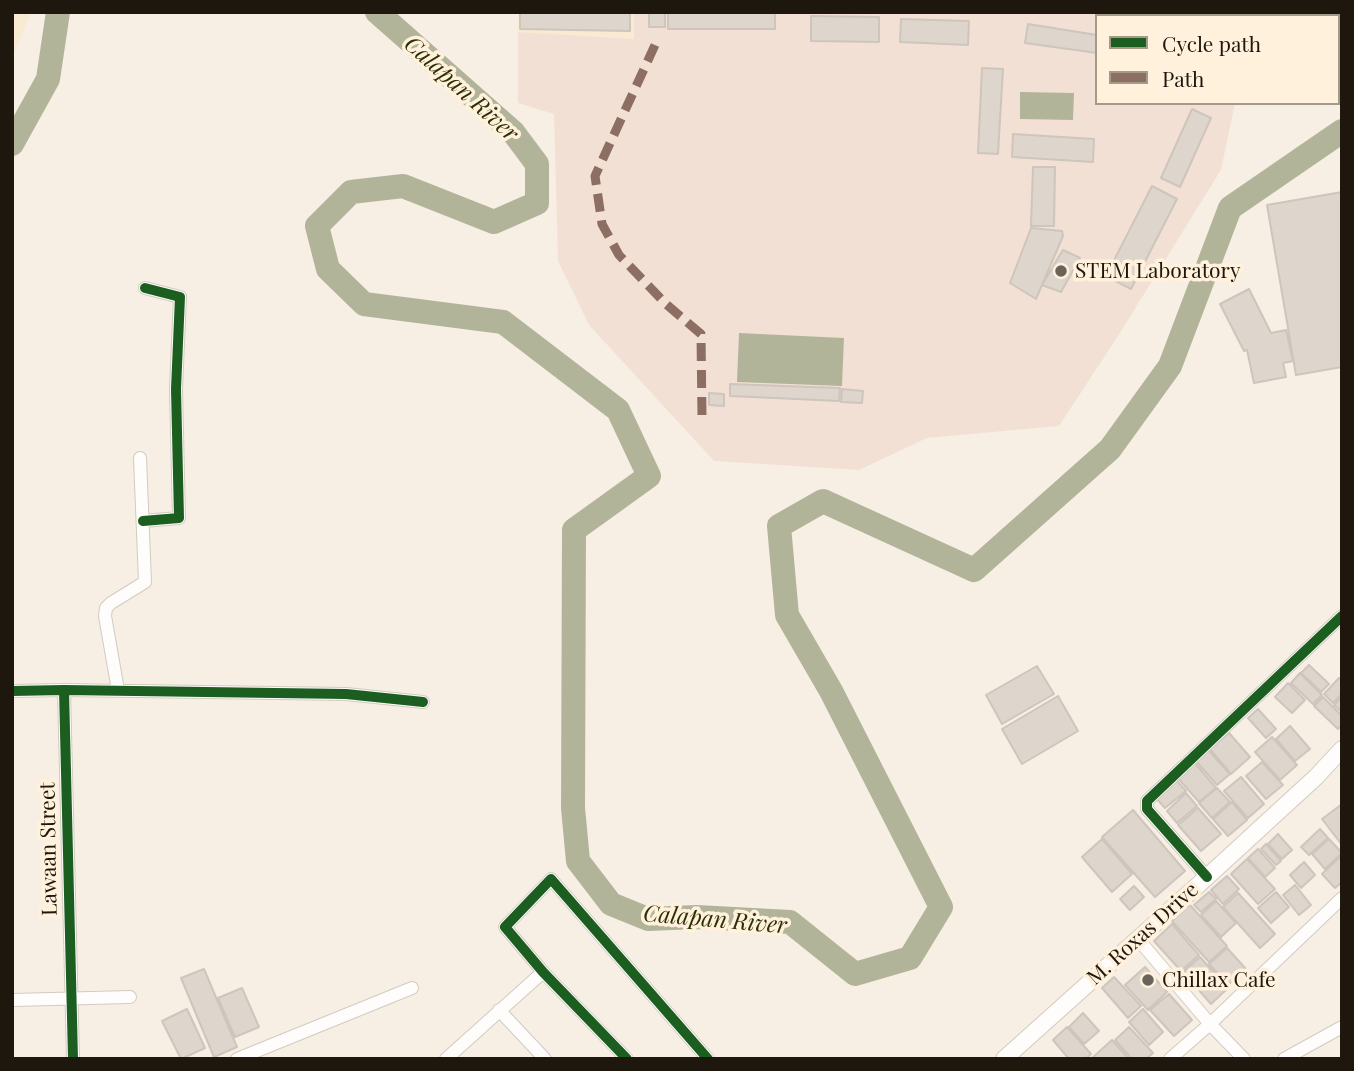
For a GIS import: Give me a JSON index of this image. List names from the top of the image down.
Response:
{
  "streets": {
    "main road": ["M. Roxas Drive"],
    "street": ["Lawaan Street"]
  },
  "water": ["Calapan River"],
  "places": ["STEM Laboratory", "Chillax Cafe"],
  "legend": ["Cycle path", "Path"]
}
